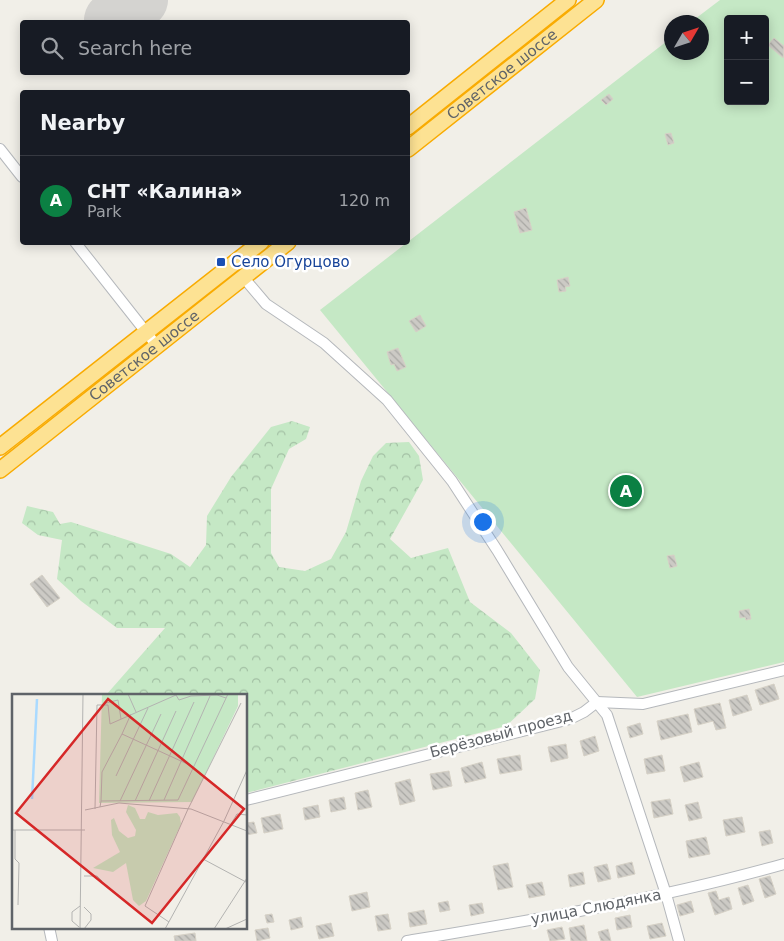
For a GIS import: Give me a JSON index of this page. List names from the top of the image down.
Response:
{
  "streets": {
    "highway": ["Советское шоссе"],
    "street": ["Берёзовый проезд", "улица Слюдянка"]
  },
  "places": {
    "transit": ["Село Огурцово"]
  },
  "north": "top right",
  "page": {
    "map_buttons": ["+", "−"],
    "search": "Search here",
    "heading": "Nearby",
    "list": [
      {
        "mark": "A",
        "name": "СНТ «Калина»",
        "note": "Park",
        "value": "120 m"
      }
    ],
    "pins": "A"
  }
}
